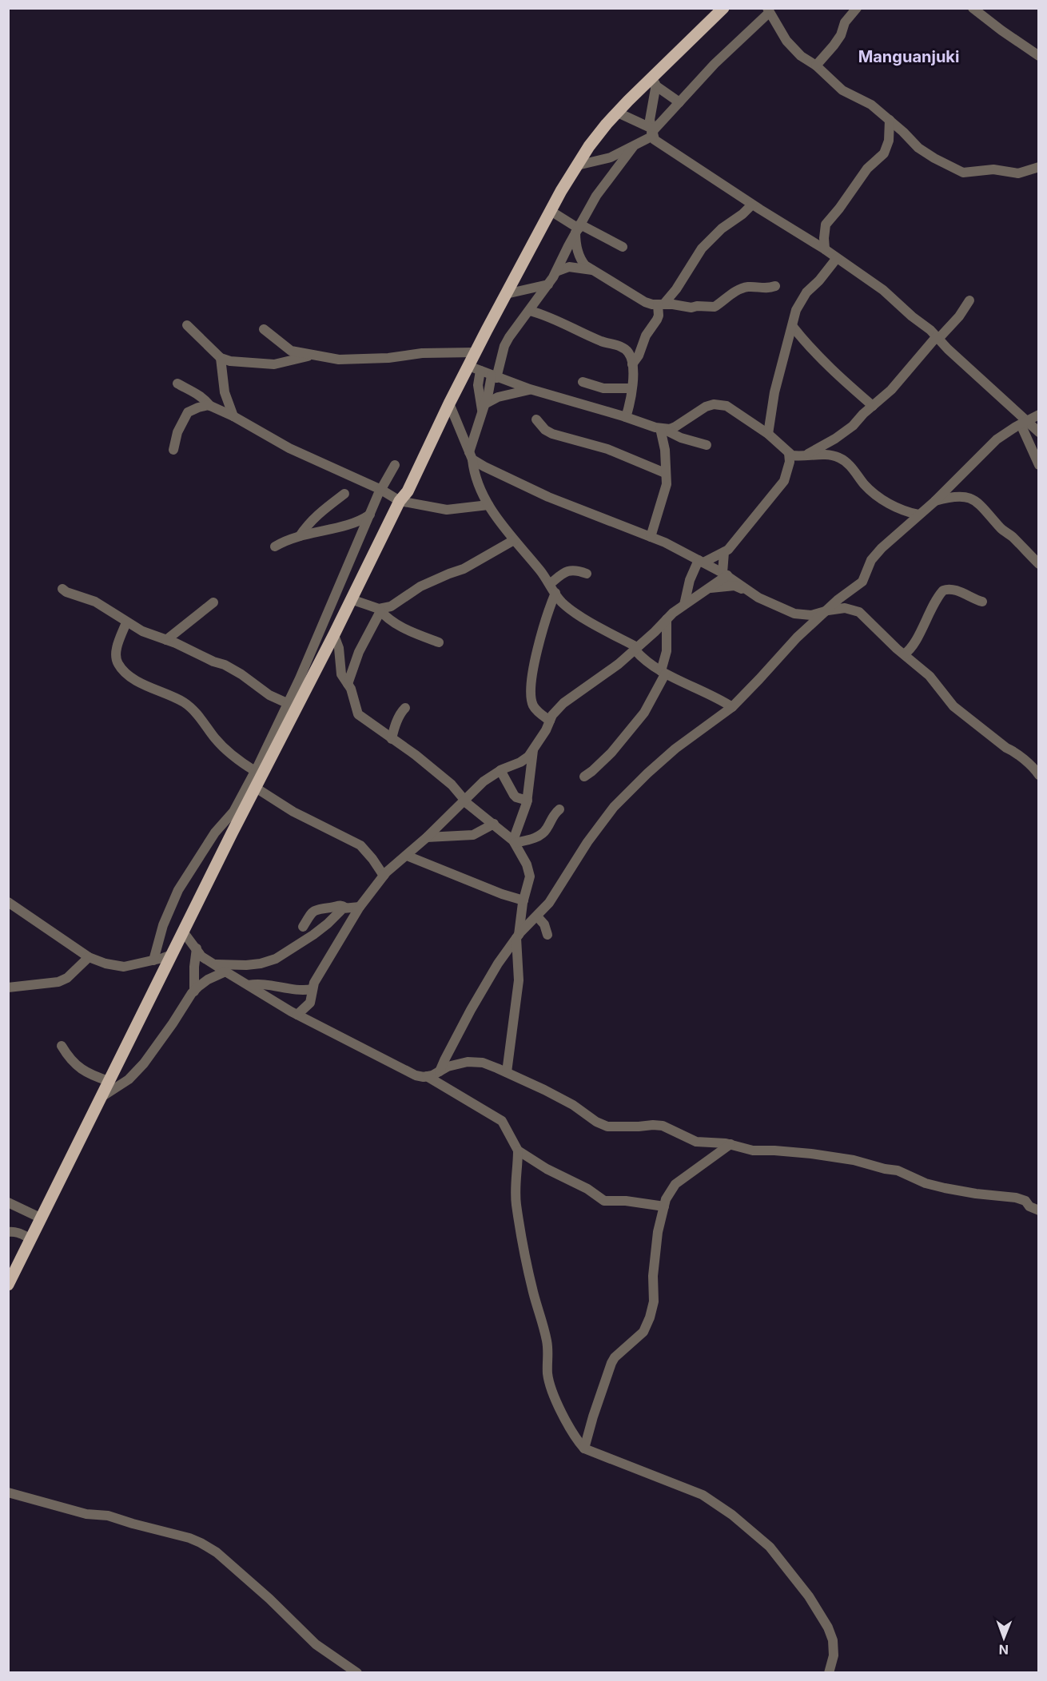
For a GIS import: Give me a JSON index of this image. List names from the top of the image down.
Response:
{
  "districts": ["Manguanjuki"],
  "north": "bottom"
}
